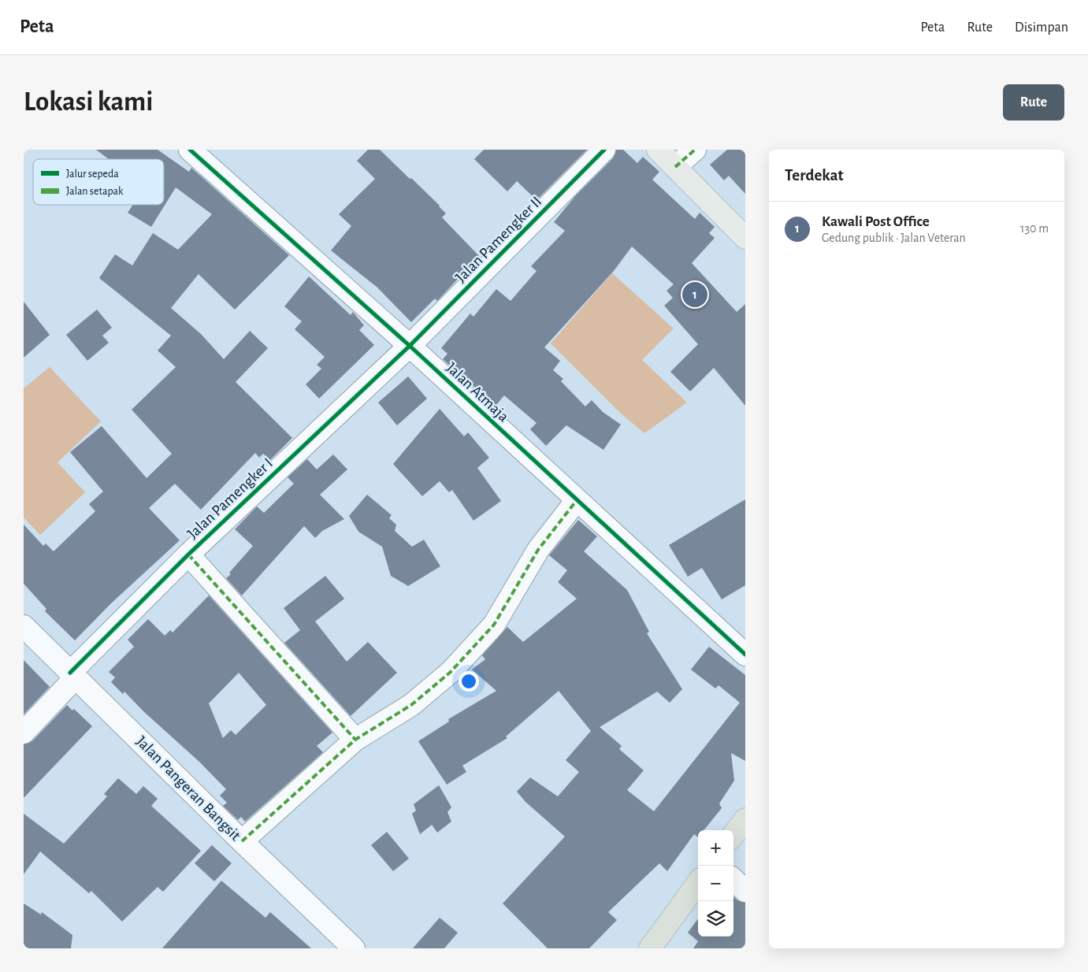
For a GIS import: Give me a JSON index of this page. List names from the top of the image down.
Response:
{
  "streets": {
    "street": [
      "Jalan Pamengker II",
      "Jalan Atmaja",
      "Jalan Pamengker I",
      "Jalan Pangeran Bangsit"
    ]
  },
  "crossings": [
    ["Jalan Pamengker II", "Jalan Atmaja"],
    ["Jalan Pamengker II", "Jalan Pamengker I"],
    ["Jalan Atmaja", "Jalan Pamengker I"],
    ["Jalan Pamengker I", "Jalan Pangeran Bangsit"]
  ],
  "legend": ["Jalur sepeda", "Jalan setapak"],
  "page": {
    "header": "Peta",
    "nav": ["Peta", "Rute", "Disimpan"],
    "buttons": "Rute",
    "title": "Lokasi kami",
    "heading": "Terdekat",
    "list": [
      {
        "mark": "1",
        "name": "Kawali Post Office",
        "note": "Gedung publik · Jalan Veteran",
        "value": "130 m"
      }
    ],
    "pins": "1",
    "map_buttons": ["+", "−"]
  }
}
